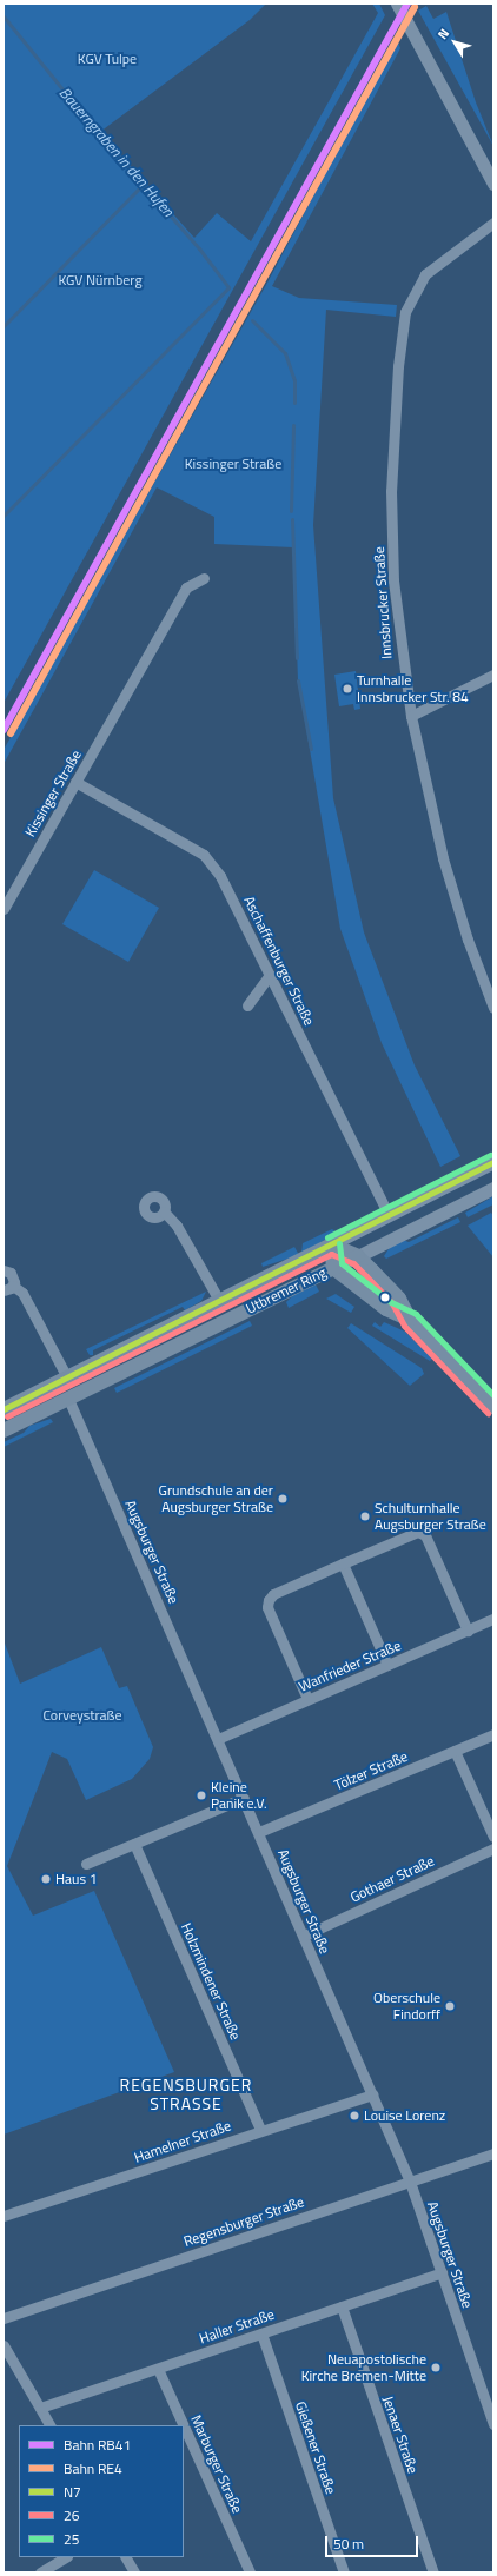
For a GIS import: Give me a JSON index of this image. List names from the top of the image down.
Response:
{
  "streets": {
    "main road": ["Utbremer Ring"],
    "street": [
      "Innsbrucker Straße",
      "Kissinger Straße",
      "Aschaffenburger Straße",
      "Augsburger Straße",
      "Wanfrieder Straße",
      "Tölzer Straße",
      "Gothaer Straße",
      "Holzmindener Straße",
      "Hamelner Straße",
      "Regensburger Straße",
      "Haller Straße",
      "Jenaer Straße",
      "Gießener Straße",
      "Marburger Straße"
    ]
  },
  "crossings": [
    ["Kissinger Straße", "Aschaffenburger Straße"],
    ["Aschaffenburger Straße", "Utbremer Ring"],
    ["Utbremer Ring", "Augsburger Straße"],
    ["Augsburger Straße", "Wanfrieder Straße"],
    ["Augsburger Straße", "Tölzer Straße"],
    ["Augsburger Straße", "Gothaer Straße"],
    ["Augsburger Straße", "Hamelner Straße"],
    ["Augsburger Straße", "Regensburger Straße"],
    ["Augsburger Straße", "Haller Straße"],
    ["Holzmindener Straße", "Hamelner Straße"],
    ["Haller Straße", "Jenaer Straße"],
    ["Haller Straße", "Gießener Straße"],
    ["Haller Straße", "Marburger Straße"]
  ],
  "districts": ["REGENSBURGER STRASSE"],
  "water": ["Bauerngraben in den Hufen"],
  "parks": [
    "KGV Tulpe",
    "KGV Nürnberg",
    "Kissinger Straße",
    "Corveystraße"
  ],
  "places": [
    "Turnhalle Innsbrucker Str. 84",
    "Grundschule an der Augsburger Straße",
    "Schulturnhalle Augsburger Straße",
    "Kleine Panik e.V.",
    "Haus 1",
    "Oberschule Findorff",
    "Louise Lorenz",
    "Neuapostolische Kirche Bremen-Mitte"
  ],
  "lines": [
    "rail line RB41",
    "rail line RE4",
    "transit line 25",
    "transit line N7",
    "transit line 26"
  ],
  "legend": [
    "Bahn RB41",
    "Bahn RE4",
    "N7",
    "26",
    "25"
  ],
  "scale_bar": "50 m",
  "north": "top left"
}
